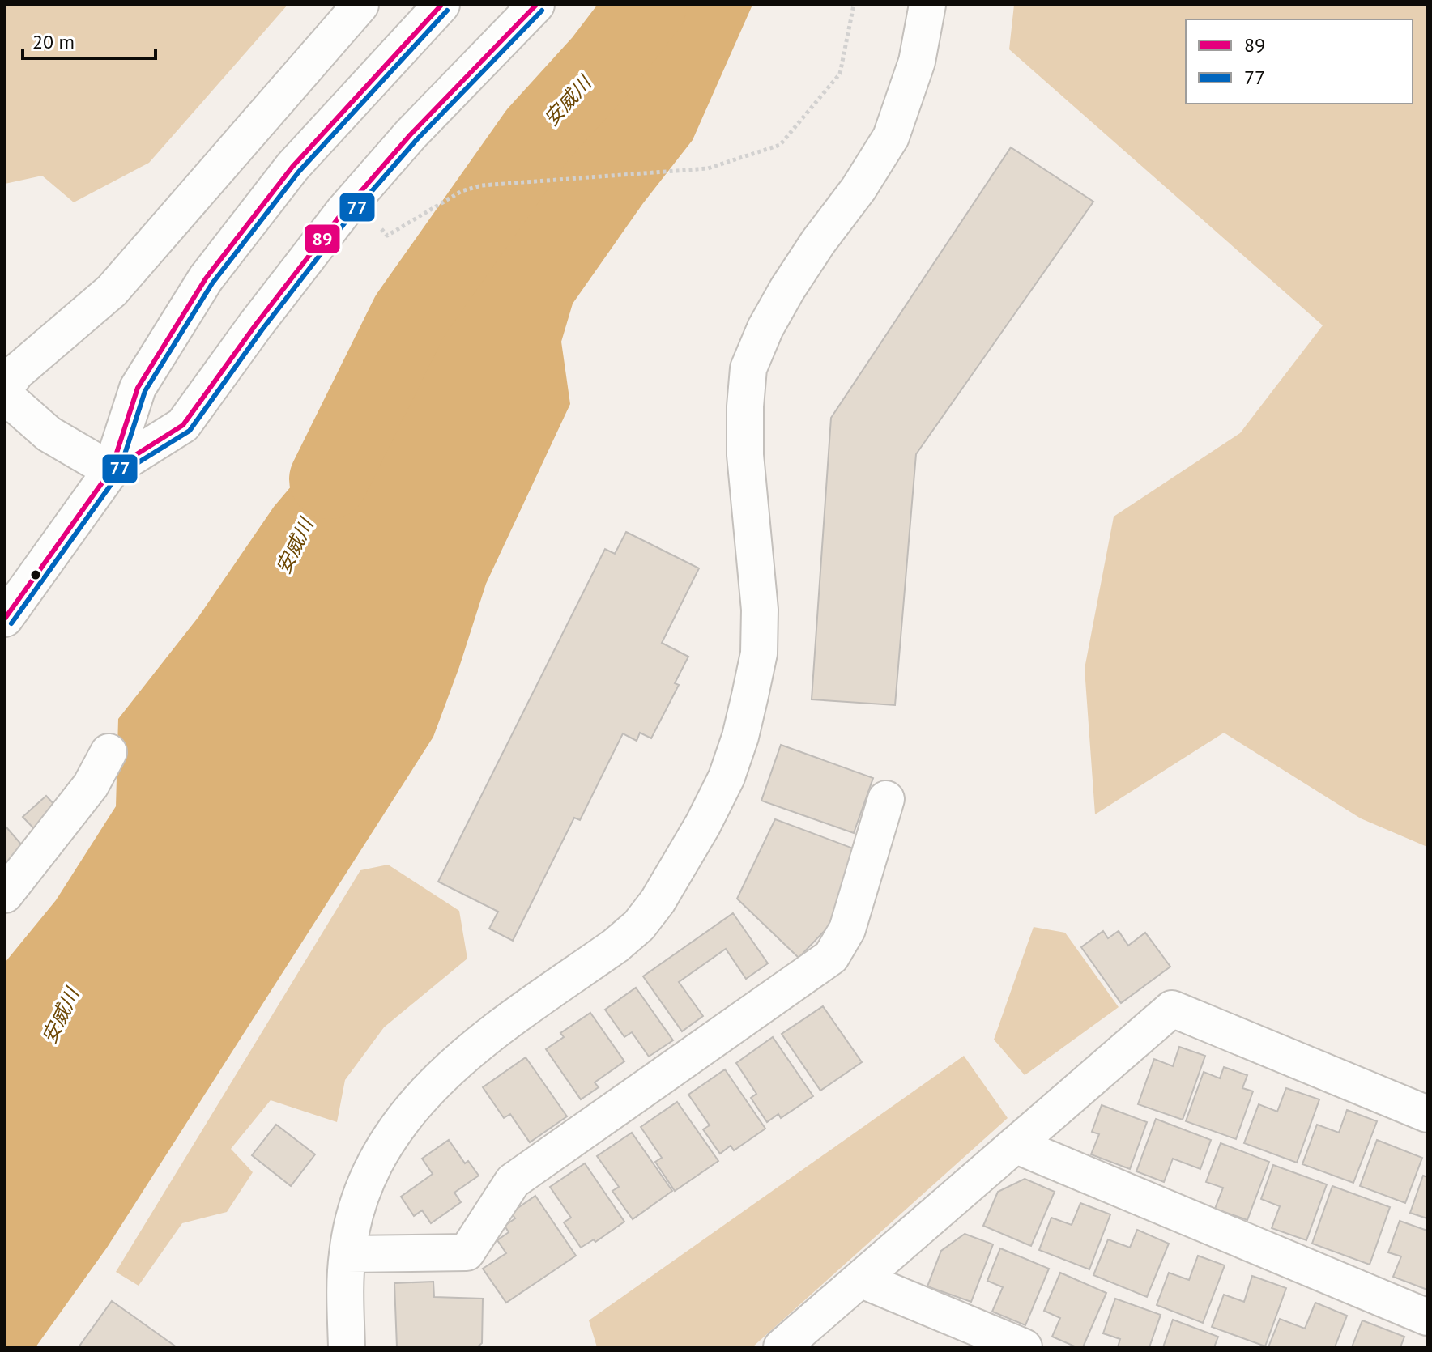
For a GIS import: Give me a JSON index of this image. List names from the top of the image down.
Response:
{
  "water": ["安威川"],
  "lines": ["transit line 89", "transit line 77"],
  "legend": ["89", "77"],
  "scale_bar": "20 m"
}
